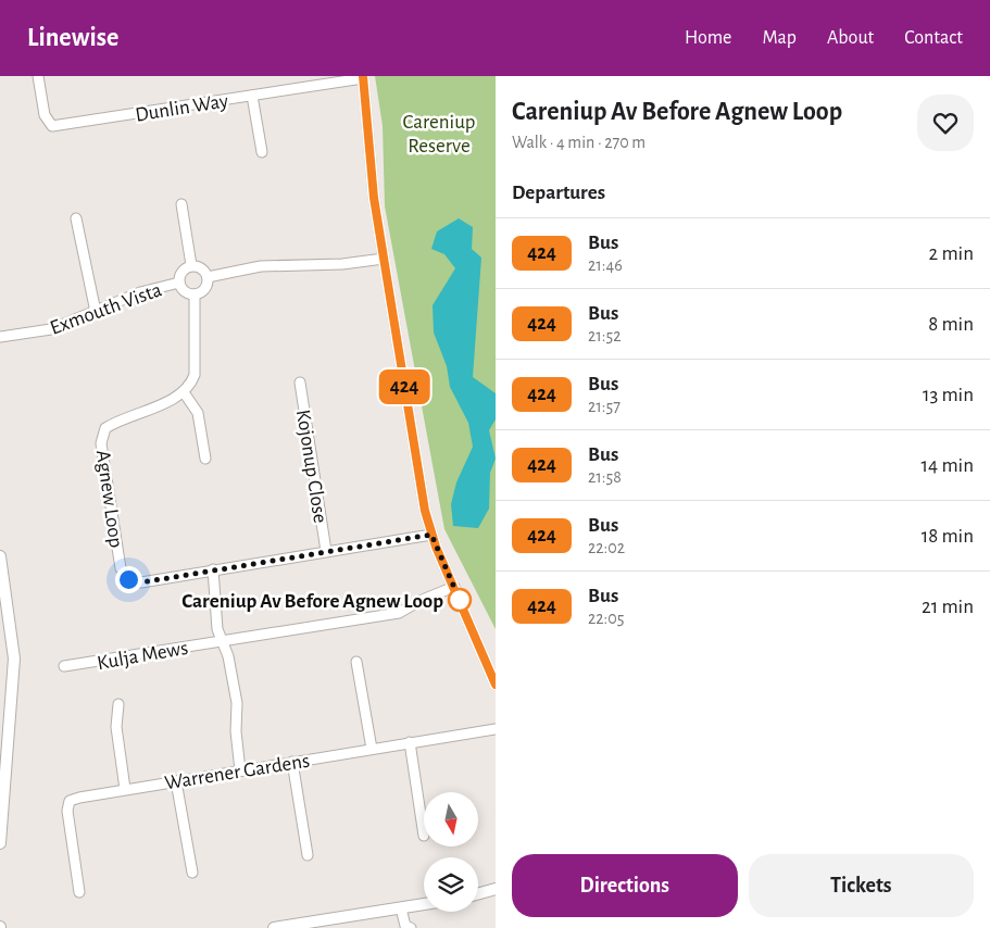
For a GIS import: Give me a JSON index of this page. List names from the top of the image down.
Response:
{
  "streets": {
    "street": [
      "Dunlin Way",
      "Exmouth Vista",
      "Kojonup Close",
      "Agnew Loop",
      "Kulja Mews",
      "Warrener Gardens"
    ]
  },
  "crossings": [
    ["Kojonup Close", "Agnew Loop"]
  ],
  "parks": ["Careniup Reserve"],
  "places": ["Careniup Av Before Agnew Loop"],
  "lines": ["bus line 424"],
  "north": "bottom",
  "page": {
    "header": "Linewise",
    "nav": [
      "Home",
      "Map",
      "About",
      "Contact"
    ],
    "on_map": "424",
    "heading": [
      ["Careniup Av Before Agnew Loop", "Walk · 4 min · 270 m"],
      "Departures"
    ],
    "list": [
      {
        "mark": "424",
        "name": "Bus",
        "note": "21:46",
        "value": "2 min"
      },
      {
        "mark": "424",
        "name": "Bus",
        "note": "21:52",
        "value": "8 min"
      },
      {
        "mark": "424",
        "name": "Bus",
        "note": "21:57",
        "value": "13 min"
      },
      {
        "mark": "424",
        "name": "Bus",
        "note": "21:58",
        "value": "14 min"
      },
      {
        "mark": "424",
        "name": "Bus",
        "note": "22:02",
        "value": "18 min"
      },
      {
        "mark": "424",
        "name": "Bus",
        "note": "22:05",
        "value": "21 min"
      }
    ],
    "buttons": ["Directions", "Tickets"]
  }
}
